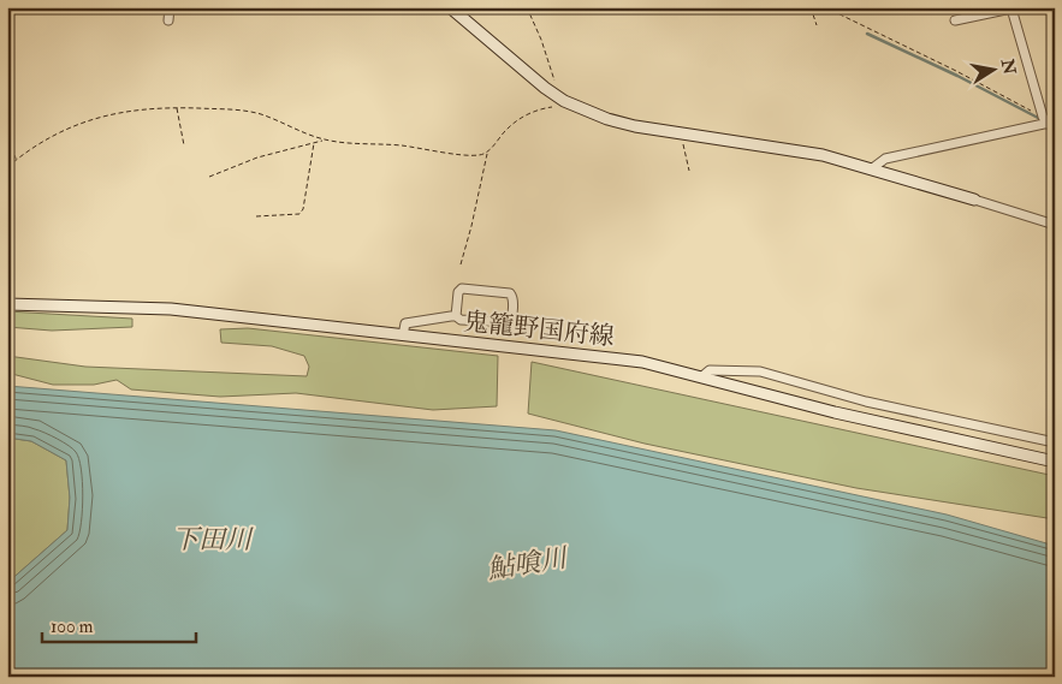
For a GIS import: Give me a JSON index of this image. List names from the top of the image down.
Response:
{
  "streets": {
    "main road": ["鬼籠野国府線"]
  },
  "water": ["下田川", "鮎喰川"],
  "scale_bar": "100 m",
  "north": "right"
}
